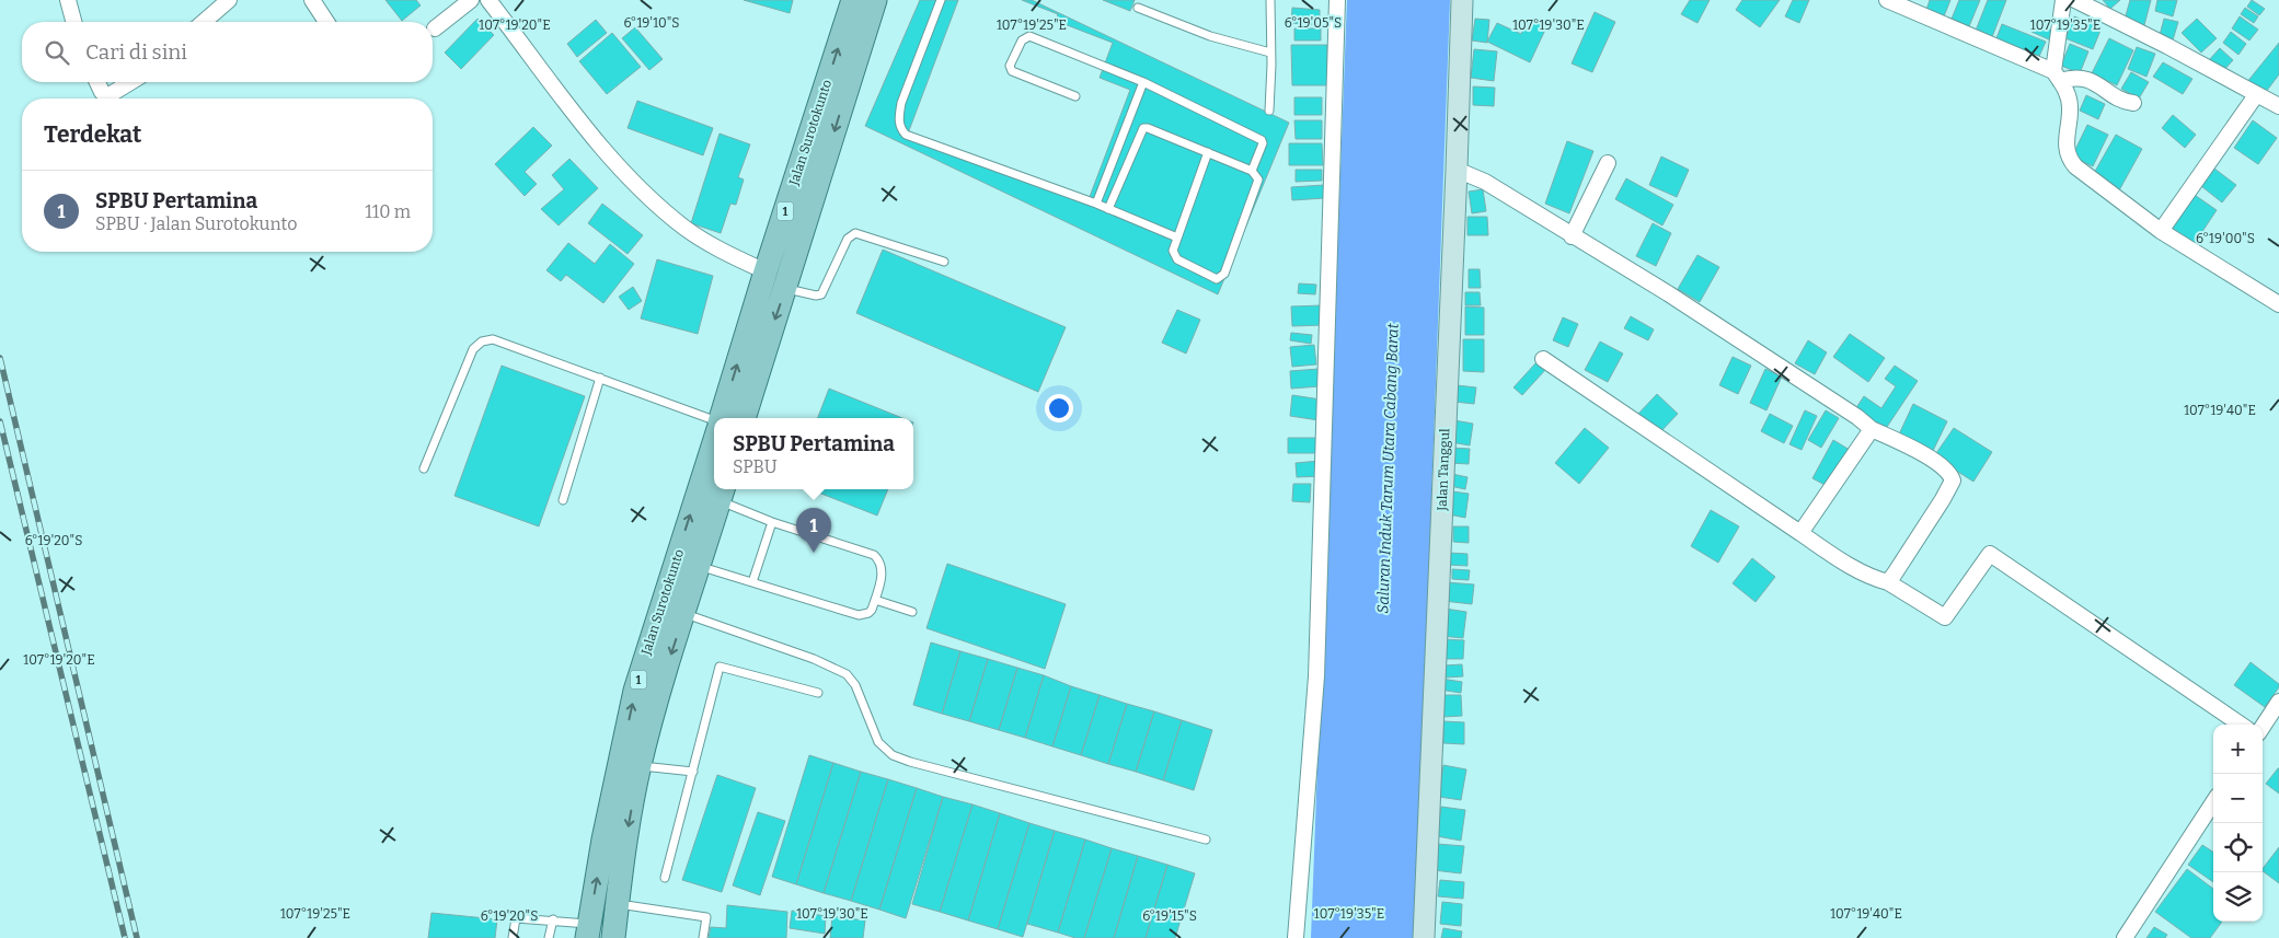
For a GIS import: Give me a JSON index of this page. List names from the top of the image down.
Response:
{
  "streets": {
    "main road": ["Jalan Surotokunto", "1"],
    "street": ["Jalan Tanggul"]
  },
  "water": ["Saluran Induk Tarum Utara Cabang Barat"],
  "page": {
    "search": "Cari di sini",
    "heading": "Terdekat",
    "list": [
      {
        "mark": "1",
        "name": "SPBU Pertamina",
        "note": "SPBU · Jalan Surotokunto",
        "value": "110 m"
      }
    ],
    "popup": ["SPBU Pertamina", "SPBU"],
    "pins": "1",
    "map_buttons": ["+", "−"]
  },
  "coordinates": [
    "6°19'10\"S",
    "6°19'05\"S",
    "107°19'25\"E",
    "107°19'30\"E",
    "107°19'35\"E",
    "107°19'20\"E",
    "6°19'00\"S",
    "107°19'40\"E",
    "6°19'20\"S",
    "6°19'15\"S"
  ]
}
